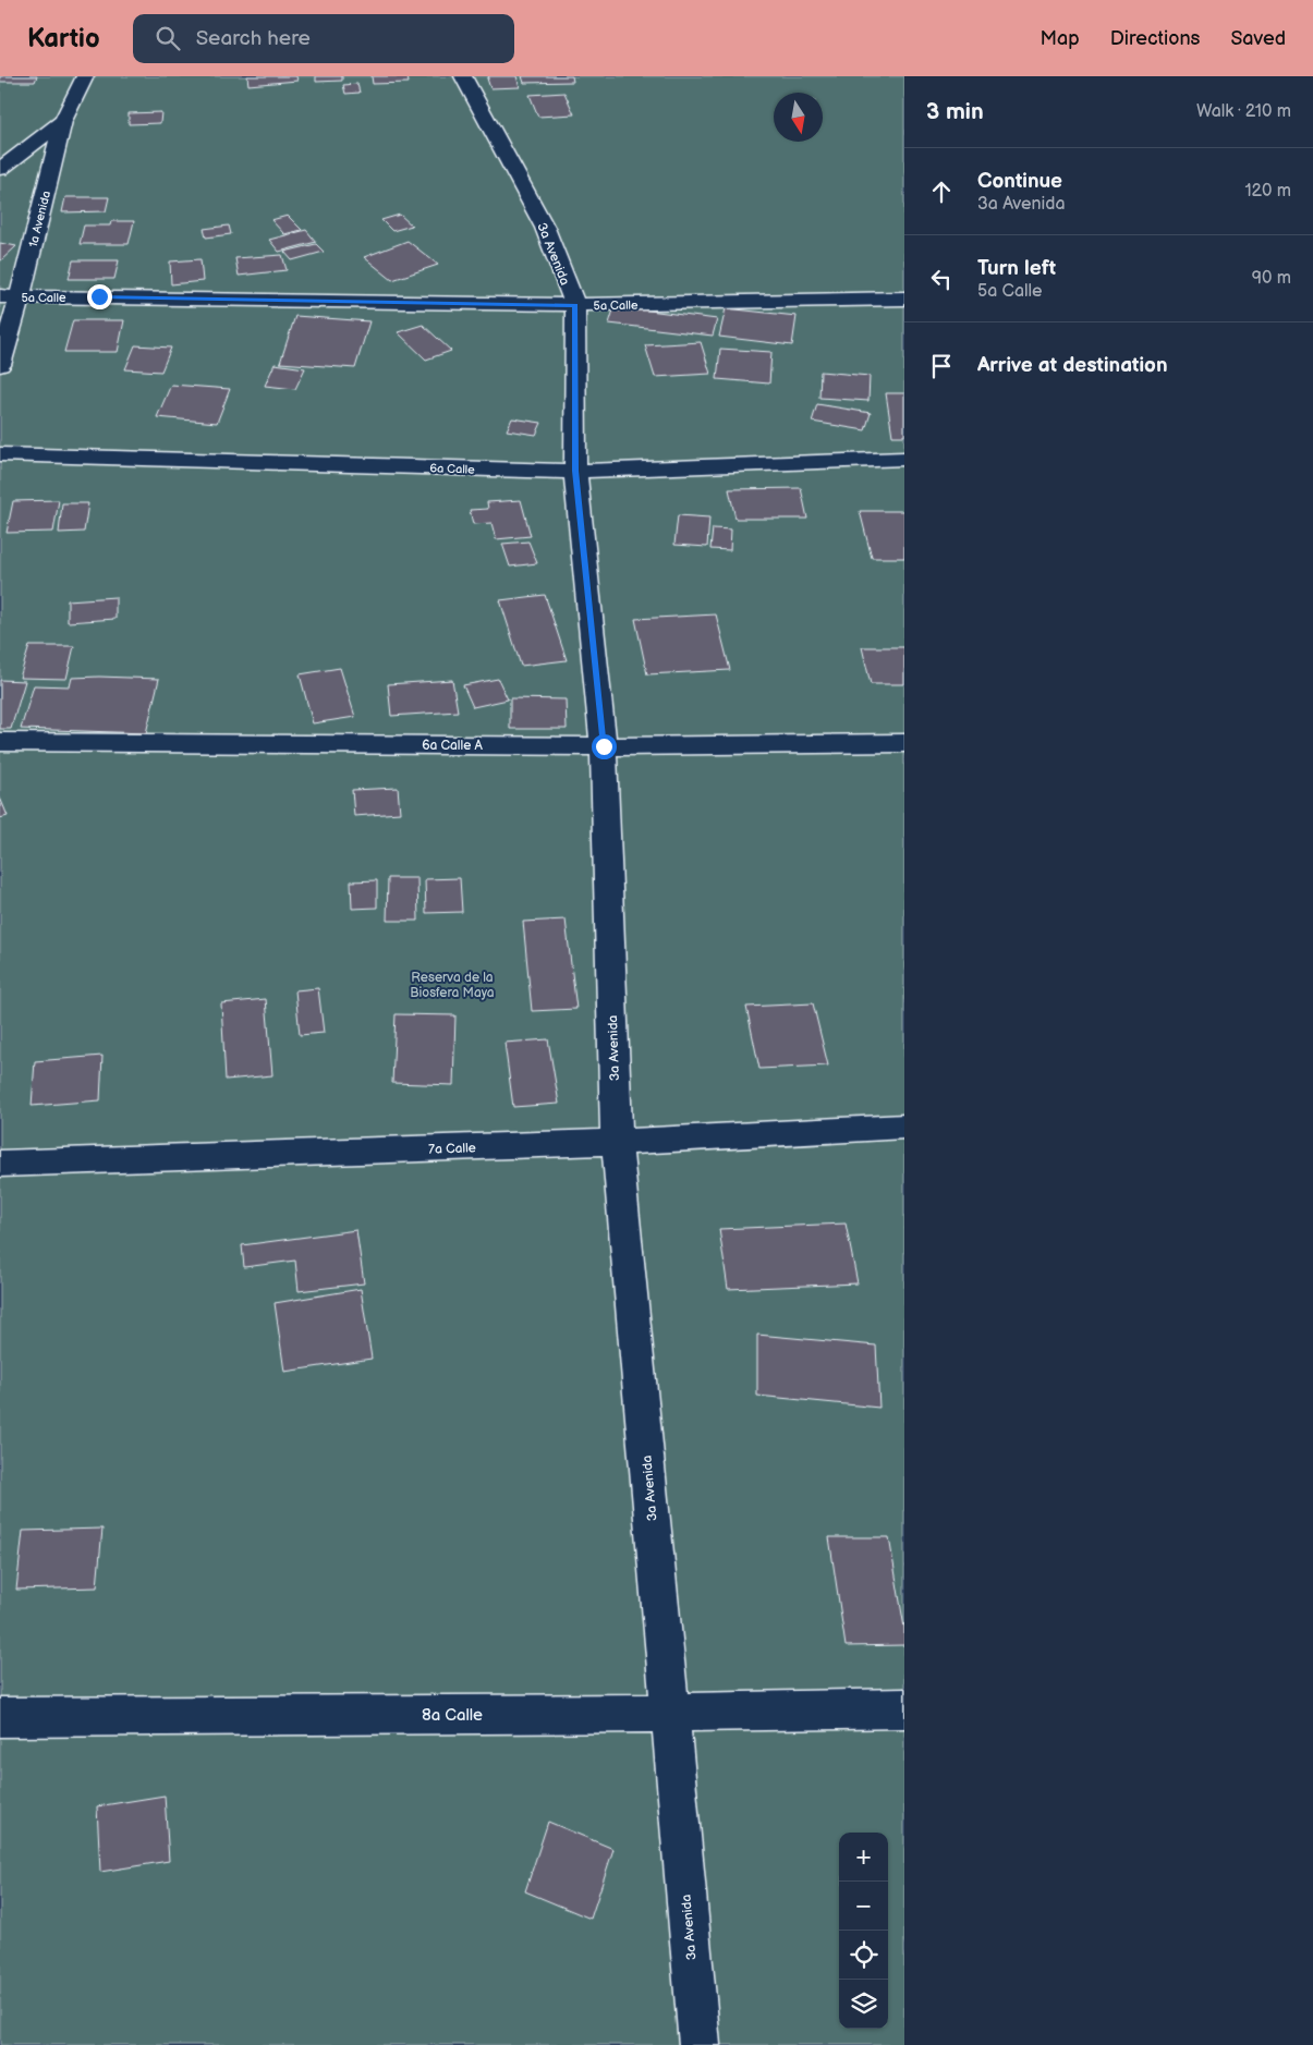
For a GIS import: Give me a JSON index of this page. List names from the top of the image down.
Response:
{
  "streets": {
    "street": [
      "1a Avenida",
      "3a Avenida",
      "5a Calle",
      "6a Calle",
      "6a Calle A",
      "7a Calle",
      "8a Calle"
    ]
  },
  "crossings": [
    ["1a Avenida", "5a Calle"],
    ["3a Avenida", "5a Calle"],
    ["3a Avenida", "6a Calle"],
    ["3a Avenida", "6a Calle A"],
    ["3a Avenida", "7a Calle"],
    ["3a Avenida", "8a Calle"]
  ],
  "parks": ["Reserva de la Biosfera Maya"],
  "north": "bottom",
  "page": {
    "header": "Kartio",
    "search": "Search here",
    "nav": ["Map", "Directions", "Saved"],
    "heading": ["3 min", "Walk · 210 m"],
    "list": [
      ["Continue", "3a Avenida", "120 m"],
      ["Turn left", "5a Calle", "90 m"],
      "Arrive at destination"
    ],
    "map_buttons": ["+", "−"]
  }
}
